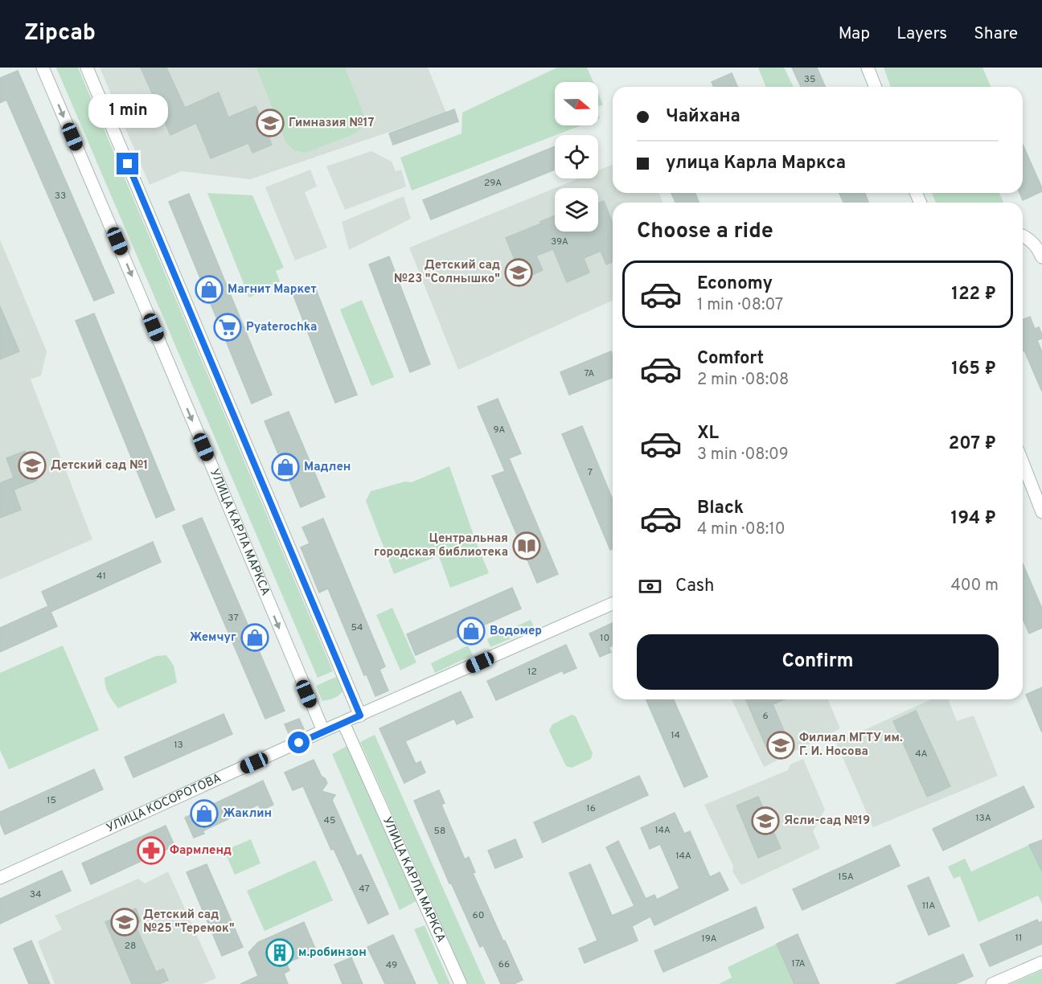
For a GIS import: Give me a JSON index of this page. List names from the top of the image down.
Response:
{
  "streets": {
    "street": ["УЛИЦА КАРЛА МАРКСА", "УЛИЦА КОСОРОТОВА"]
  },
  "crossings": [
    ["УЛИЦА КАРЛА МАРКСА", "УЛИЦА КОСОРОТОВА"]
  ],
  "places": {
    "school or university": [
      "Гимназия №17",
      "Детский сад №23 \"Солнышко\"",
      "Детский сад №1",
      "Филиал МГТУ им. Г. И. Носова",
      "Ясли-сад №19",
      "Детский сад №25 \"Теремок\""
    ],
    "shop": [
      "Магнит Маркет",
      "Мадлен",
      "Водомер",
      "Жемчуг",
      "Жаклин"
    ],
    "supermarket": ["Pyaterochka"],
    "library": ["Центральная городская библиотека"],
    "pharmacy": ["Фармленд"],
    "building": ["м.робинзон"]
  },
  "house_numbers": [
    "35",
    "29А",
    "33",
    "39А",
    "7А",
    "9А",
    "7",
    "41",
    "37",
    "54",
    "10",
    "12",
    "6",
    "14",
    "13",
    "4А",
    "15",
    "16",
    "13А",
    "45",
    "14А",
    "58",
    "14А",
    "15А",
    "47",
    "34",
    "11А",
    "60",
    "11",
    "19А",
    "28",
    "17А",
    "66",
    "49"
  ],
  "north": "right",
  "page": {
    "header": "Zipcab",
    "nav": ["Map", "Layers", "Share"],
    "banner": ["Чайхана", "улица Карла Маркса"],
    "bubble": "1 min",
    "heading": "Choose a ride",
    "list": [
      {
        "name": "Economy",
        "note": "1 min · 08:07",
        "value": "122 ₽"
      },
      {
        "name": "Comfort",
        "note": "2 min · 08:08",
        "value": "165 ₽"
      },
      {
        "name": "XL",
        "note": "3 min · 08:09",
        "value": "207 ₽"
      },
      {
        "name": "Black",
        "note": "4 min · 08:10",
        "value": "194 ₽"
      }
    ],
    "pay": ["Cash", "400 m"],
    "buttons": "Confirm"
  }
}
